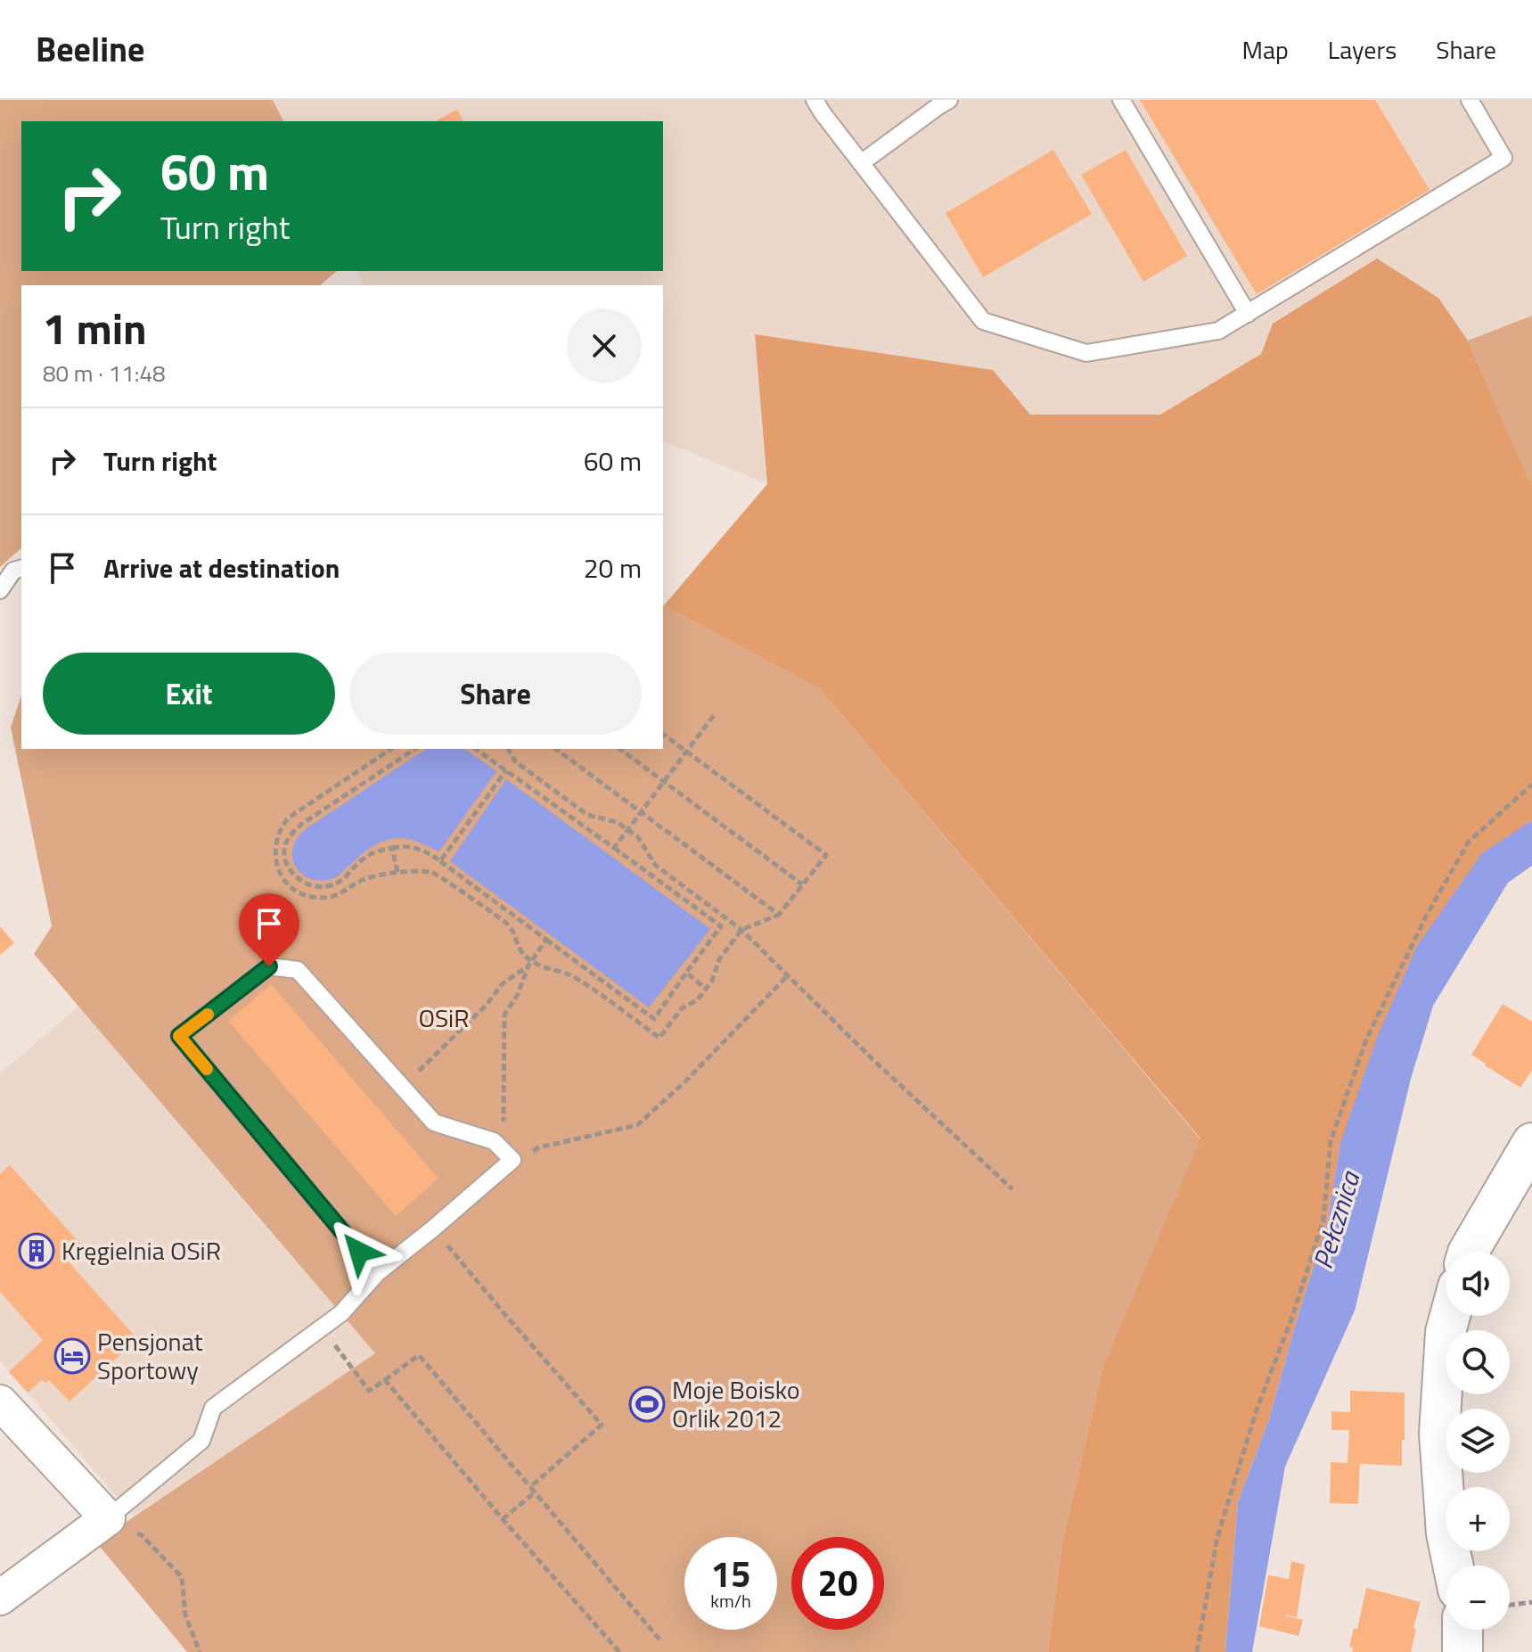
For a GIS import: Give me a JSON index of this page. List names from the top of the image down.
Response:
{
  "water": ["Pełcznica"],
  "parks": ["OSiR"],
  "places": {
    "building": ["Kręgielnia OSiR"],
    "hotel": ["Pensjonat Sportowy"],
    "sports": ["Moje Boisko Orlik 2012"]
  },
  "page": {
    "header": "Beeline",
    "nav": ["Map", "Layers", "Share"],
    "turn": ["60 m", "Turn right"],
    "heading": ["1 min", "80 m · 11:48"],
    "list": [
      {
        "name": "Turn right",
        "value": "60 m"
      },
      {
        "name": "Arrive at destination",
        "value": "20 m"
      }
    ],
    "buttons": ["Exit", "Share"],
    "map_buttons": ["+", "−"],
    "speed": "15 km/h",
    "limit": "20"
  }
}
